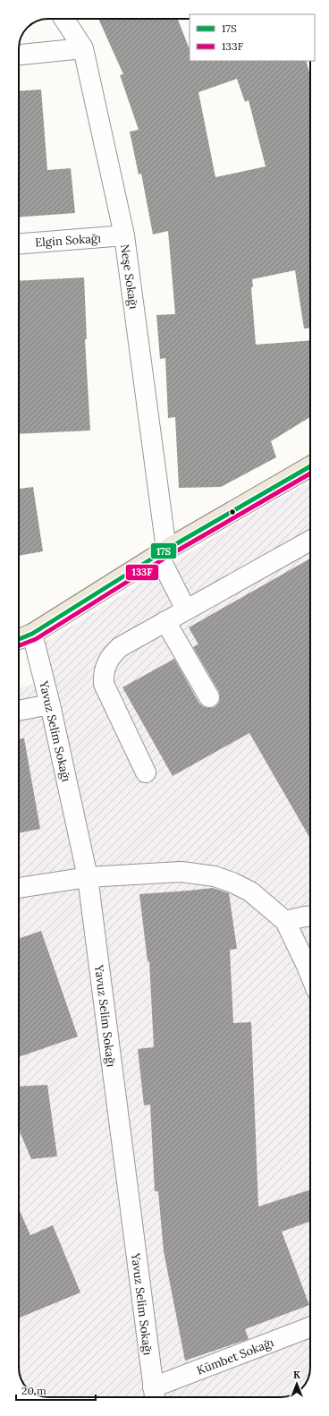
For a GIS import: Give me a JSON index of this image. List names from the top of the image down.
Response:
{
  "streets": {
    "street": [
      "Elgin Sokağı",
      "Neşe Sokağı",
      "Yavuz Selim Sokağı",
      "Kümbet Sokağı"
    ]
  },
  "crossings": [
    ["Elgin Sokağı", "Neşe Sokağı"],
    ["Yavuz Selim Sokağı", "Kümbet Sokağı"]
  ],
  "lines": ["transit line 17S", "transit line 133F"],
  "legend": ["17S", "133F"],
  "scale_bar": "20 m",
  "north": "top"
}
